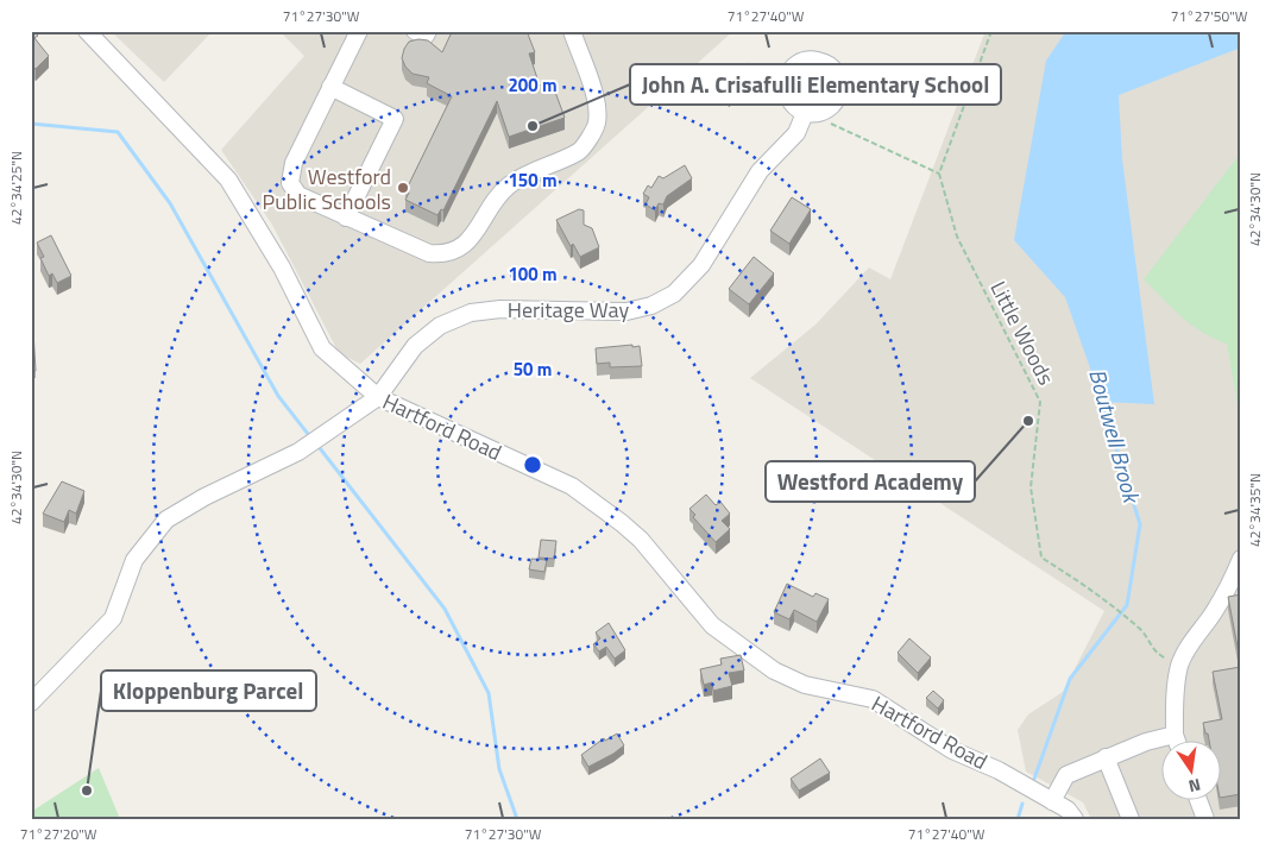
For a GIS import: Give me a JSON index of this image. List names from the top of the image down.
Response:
{
  "streets": {
    "street": ["Heritage Way", "Hartford Road"],
    "path": ["Little Woods"]
  },
  "crossings": [
    ["Heritage Way", "Hartford Road"]
  ],
  "water": ["Boutwell Brook"],
  "places": [
    "John A. Crisafulli Elementary School",
    "Westford Public Schools",
    "Westford Academy",
    "Kloppenburg Parcel"
  ],
  "north": "bottom",
  "coordinates": [
    "71°27'30\"W",
    "71°27'40\"W",
    "71°27'50\"W",
    "42°34'25\"N",
    "42°34'30\"N",
    "42°34'35\"N",
    "71°27'20\"W"
  ],
  "rings": [
    "200 m",
    "150 m",
    "100 m",
    "50 m"
  ]
}
